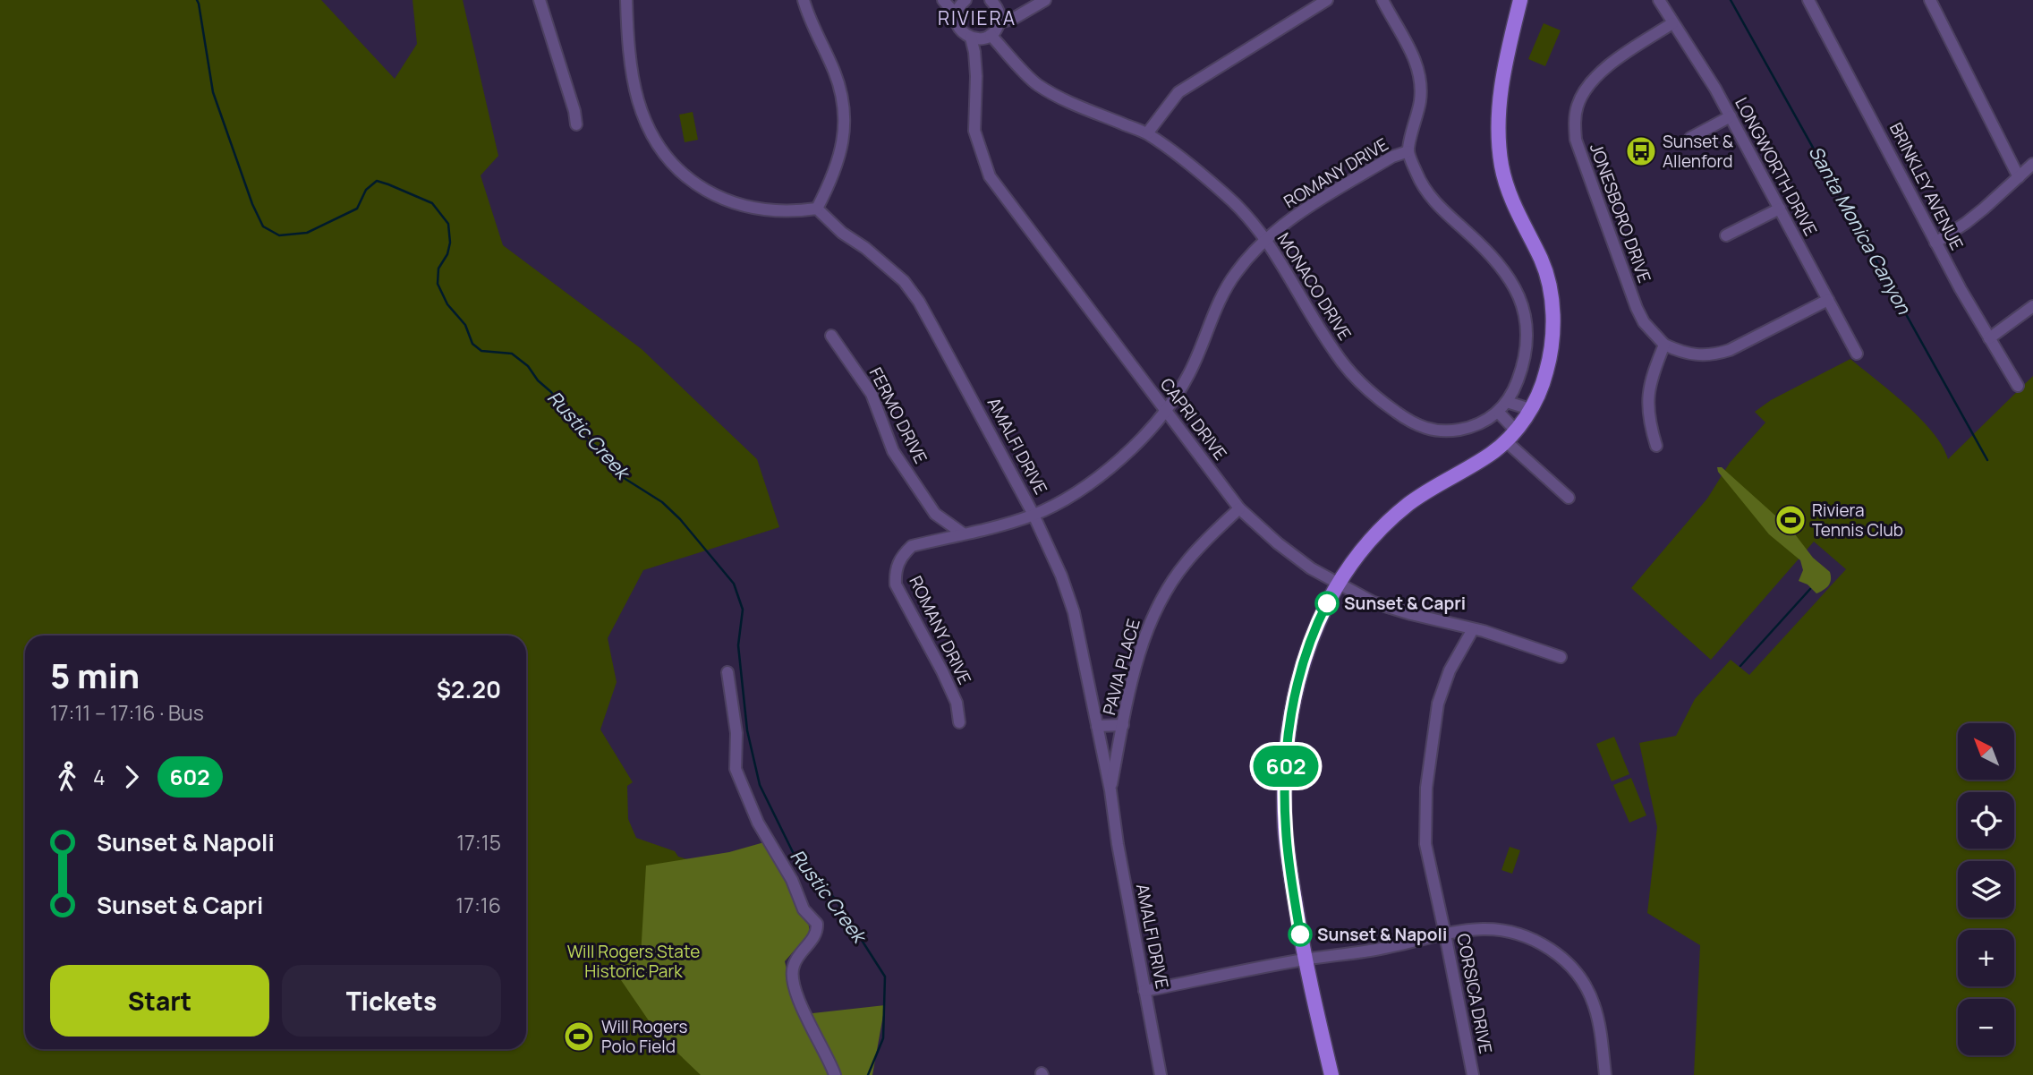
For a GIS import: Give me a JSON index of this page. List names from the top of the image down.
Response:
{
  "streets": {
    "street": [
      "LONGWORTH DRIVE",
      "ROMANY DRIVE",
      "BRINKLEY AVENUE",
      "JONESBORO DRIVE",
      "MONACO DRIVE",
      "FERMO DRIVE",
      "CAPRI DRIVE",
      "AMALFI DRIVE",
      "PAVIA PLACE",
      "CORSICA DRIVE"
    ]
  },
  "crossings": [
    ["LONGWORTH DRIVE", "JONESBORO DRIVE"],
    ["ROMANY DRIVE", "MONACO DRIVE"],
    ["ROMANY DRIVE", "FERMO DRIVE"],
    ["ROMANY DRIVE", "CAPRI DRIVE"],
    ["ROMANY DRIVE", "AMALFI DRIVE"],
    ["CAPRI DRIVE", "PAVIA PLACE"],
    ["CAPRI DRIVE", "CORSICA DRIVE"],
    ["AMALFI DRIVE", "PAVIA PLACE"]
  ],
  "districts": ["RIVIERA"],
  "water": ["Santa Monica Canyon", "Rustic Creek"],
  "parks": ["Will Rogers State Historic Park"],
  "places": {
    "bus stop": ["Sunset & Allenford"],
    "sports": ["Riviera Tennis Club", "Will Rogers Polo Field"],
    "other": ["Sunset & Capri", "Sunset & Napoli"]
  },
  "lines": ["bus line 602"],
  "north": "top left",
  "page": {
    "on_map": "602",
    "heading": ["5 min", "17:11 – 17:16 · Bus", "$2.20"],
    "map_buttons": ["+", "−"],
    "legs": ["4", "602"],
    "list": [
      {
        "name": "Sunset & Napoli",
        "value": "17:15"
      },
      {
        "name": "Sunset & Capri",
        "value": "17:16"
      }
    ],
    "buttons": ["Start", "Tickets"]
  }
}
